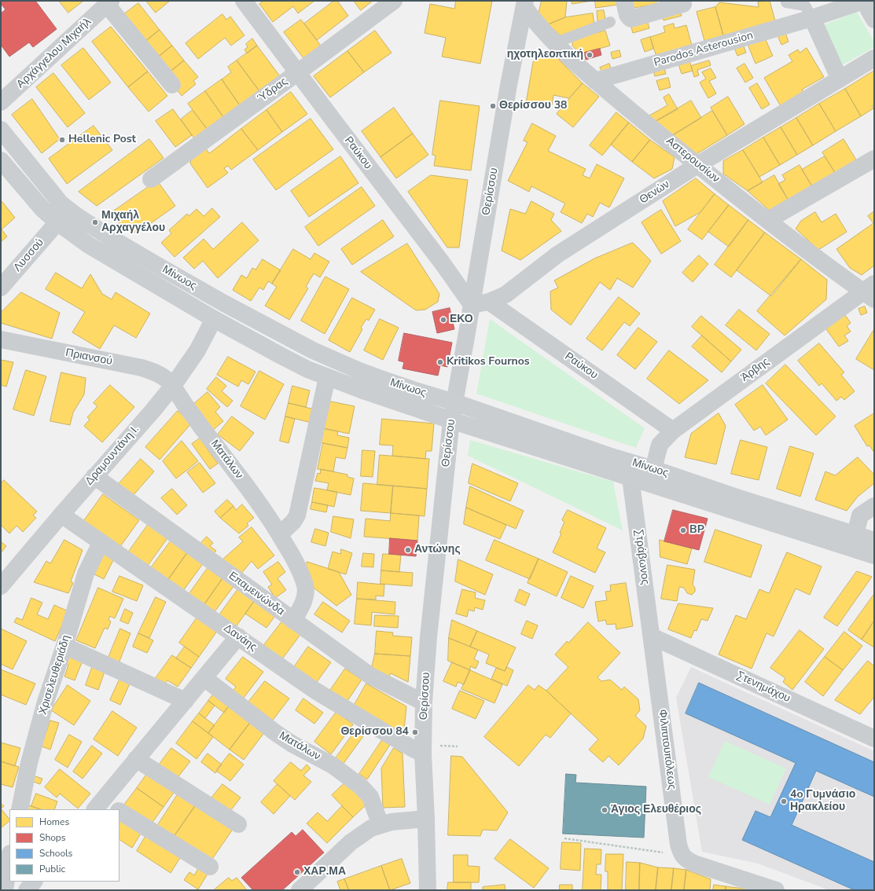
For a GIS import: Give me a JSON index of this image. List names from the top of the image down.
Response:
{
  "streets": {
    "main road": ["Μίνωος"],
    "street": [
      "Parodos Asterousion",
      "Αρχάγγελου Μιχαήλ",
      "Ύδρας",
      "Ραύκου",
      "Αστερουσίων",
      "Θερίσσου",
      "Θενών",
      "Λυσσού",
      "Πριανσού",
      "Άρβης",
      "Δραμουντάνη Ι.",
      "Ματάλων",
      "Στράβωνος",
      "Επαμεινώνδα",
      "Δανάης",
      "Χρισελευθεριάδη",
      "Στενημάχου",
      "Φιλιππουπόλεως"
    ]
  },
  "crossings": [
    ["Parodos Asterousion", "Αστερουσίων"],
    ["Ύδρας", "Ραύκου"],
    ["Ραύκου", "Θερίσσου"],
    ["Ραύκου", "Θενών"],
    ["Ραύκου", "Άρβης"],
    ["Αστερουσίων", "Θερίσσου"],
    ["Αστερουσίων", "Θενών"],
    ["Αστερουσίων", "Άρβης"],
    ["Θερίσσου", "Θενών"],
    ["Θερίσσου", "Μίνωος"],
    ["Θερίσσου", "Επαμεινώνδα"],
    ["Θερίσσου", "Δανάης"],
    ["Λυσσού", "Μίνωος"],
    ["Μίνωος", "Άρβης"],
    ["Μίνωος", "Δραμουντάνη Ι."],
    ["Μίνωος", "Στράβωνος"],
    ["Πριανσού", "Δραμουντάνη Ι."],
    ["Πριανσού", "Ματάλων"],
    ["Δραμουντάνη Ι.", "Ματάλων"],
    ["Δραμουντάνη Ι.", "Επαμεινώνδα"],
    ["Δραμουντάνη Ι.", "Δανάης"],
    ["Ματάλων", "Επαμεινώνδα"],
    ["Στράβωνος", "Στενημάχου"],
    ["Στράβωνος", "Φιλιππουπόλεως"],
    ["Δανάης", "Χρισελευθεριάδη"],
    ["Στενημάχου", "Φιλιππουπόλεως"]
  ],
  "places": [
    "ηχοτηλεοπτική",
    "Θερίσσου 38",
    "Hellenic Post",
    "Μιχαήλ Αρχαγγέλου",
    "ΕΚΟ",
    "Kritikos Fournos",
    "BP",
    "Αντώνης",
    "Θερίσσου 84",
    "4o Γυμνάσιο Ηρακλείου",
    "Άγιος Ελευθέριος",
    "ΧΑΡ.ΜΑ"
  ],
  "legend": [
    "Homes",
    "Shops",
    "Schools",
    "Public"
  ]
}
